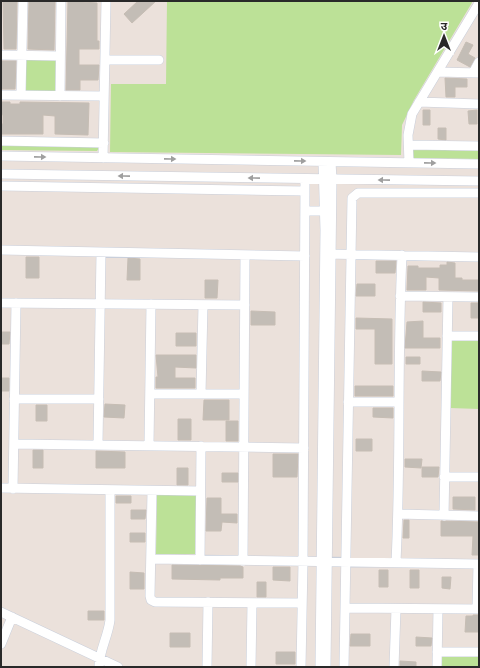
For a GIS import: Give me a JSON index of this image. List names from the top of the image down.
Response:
{
  "north": "top"
}
